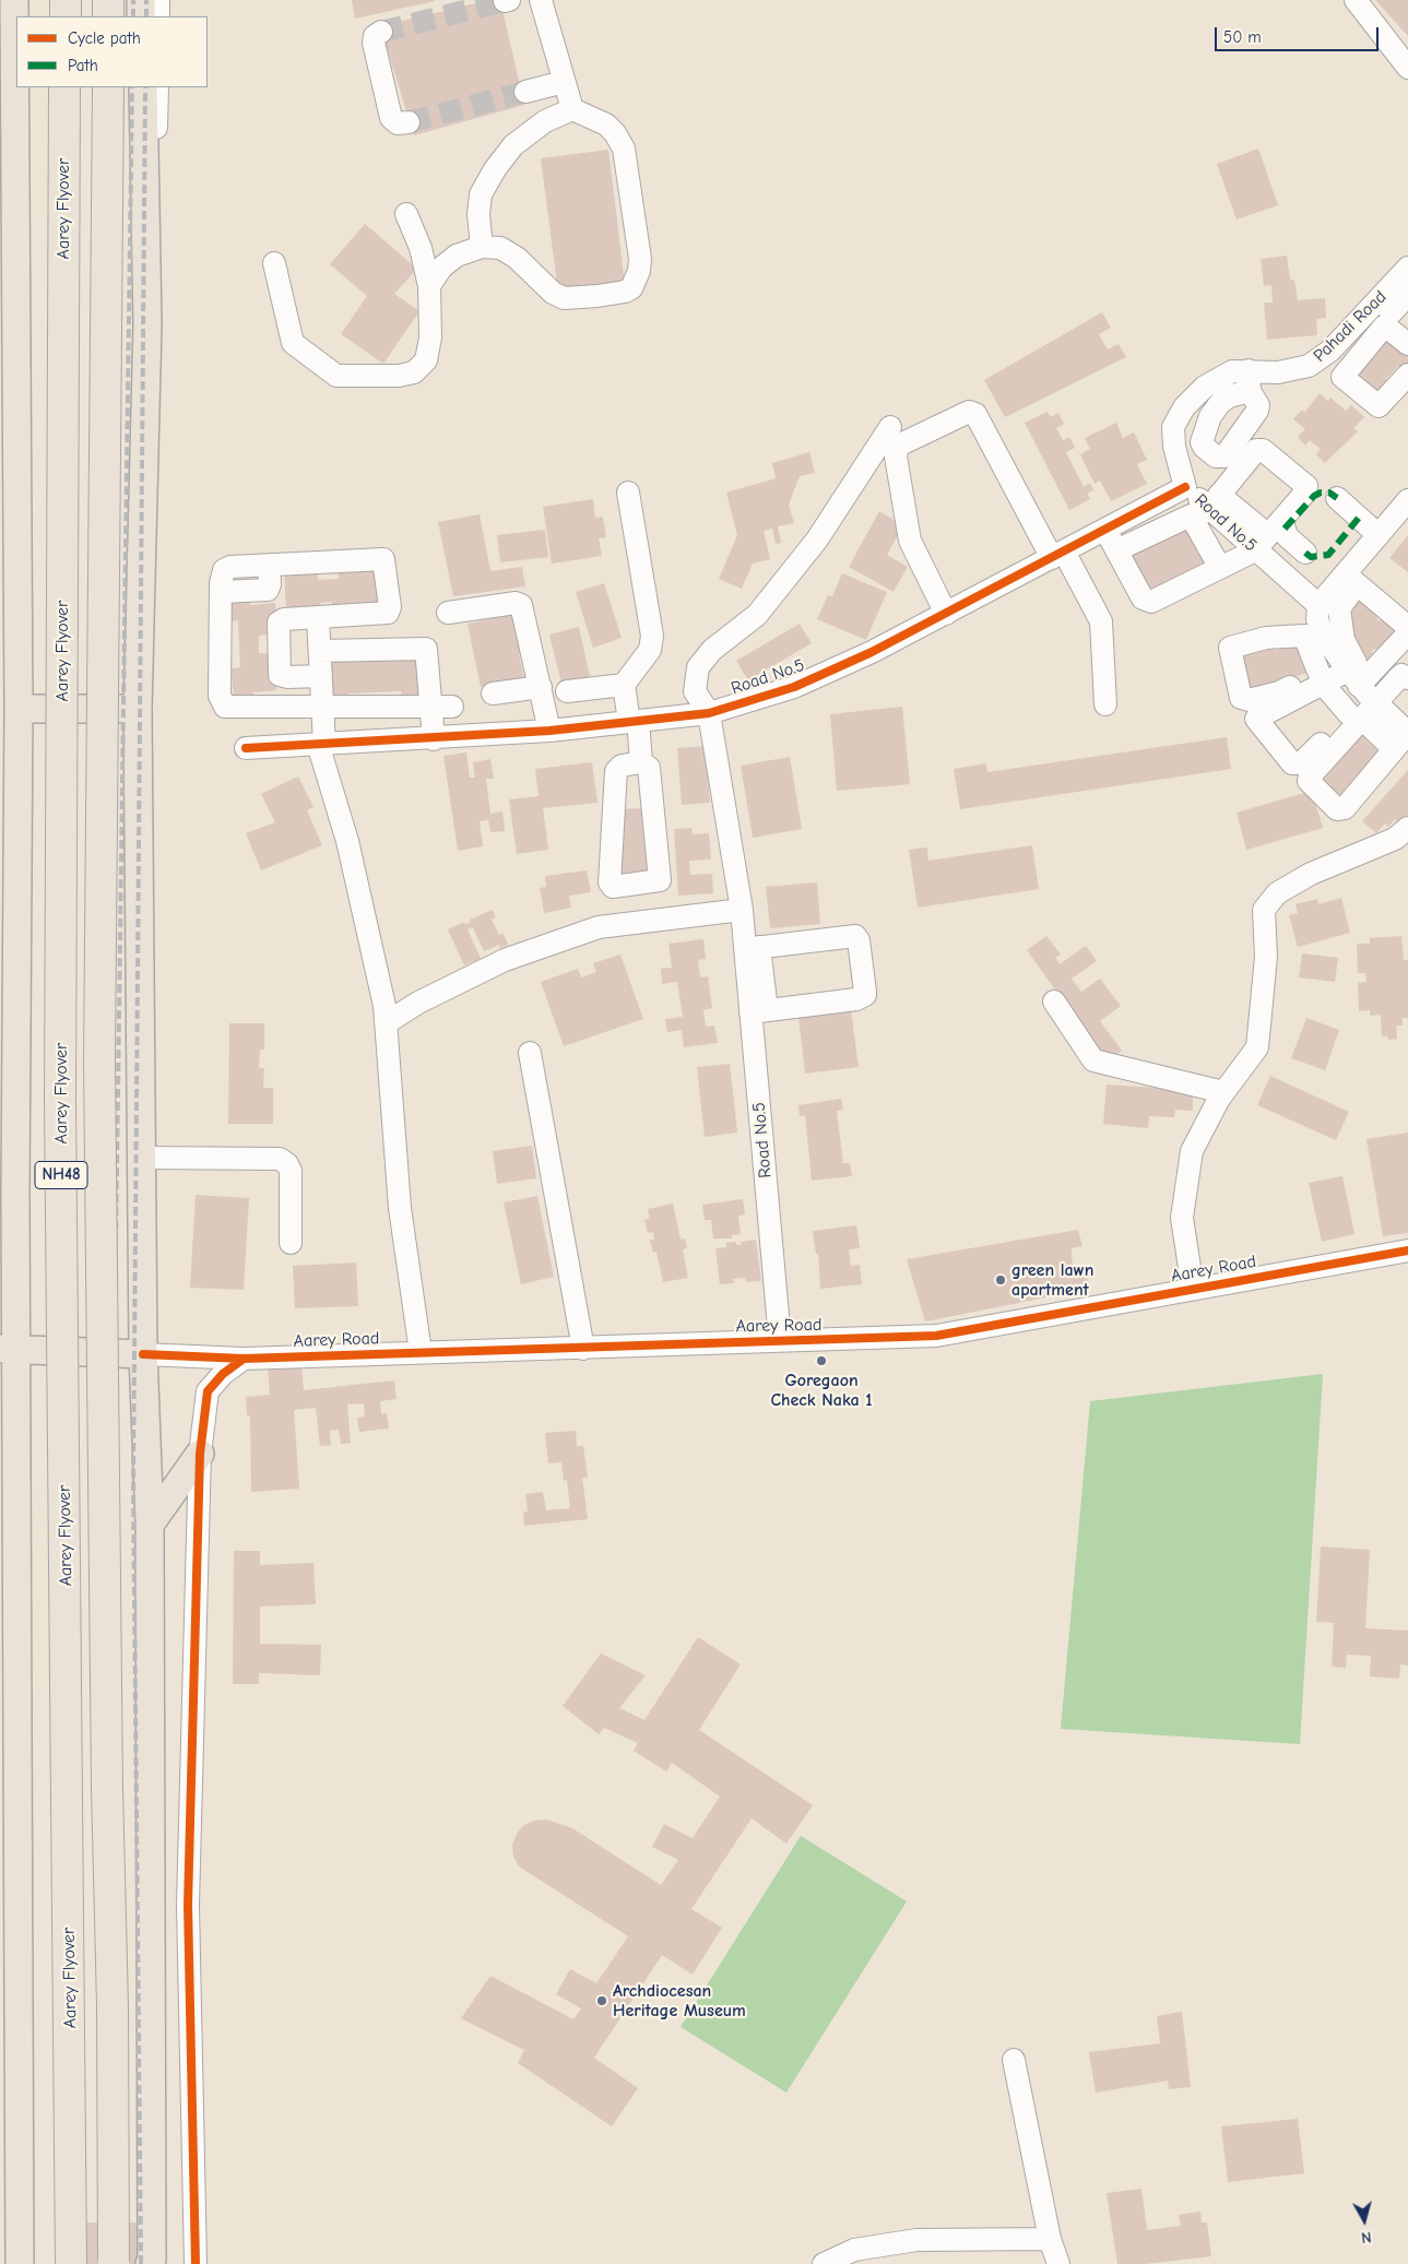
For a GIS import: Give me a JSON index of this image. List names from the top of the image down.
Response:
{
  "streets": {
    "highway": ["Aarey Flyover", "NH48"],
    "street": ["Pahadi Road", "Road No.5", "Aarey Road"]
  },
  "crossings": [
    ["Pahadi Road", "Road No.5"],
    ["Road No.5", "Aarey Road"]
  ],
  "places": ["green lawn apartment", "Goregaon Check Naka 1", "Archdiocesan Heritage Museum"],
  "legend": ["Cycle path", "Path"],
  "scale_bar": "50 m",
  "north": "bottom"
}
